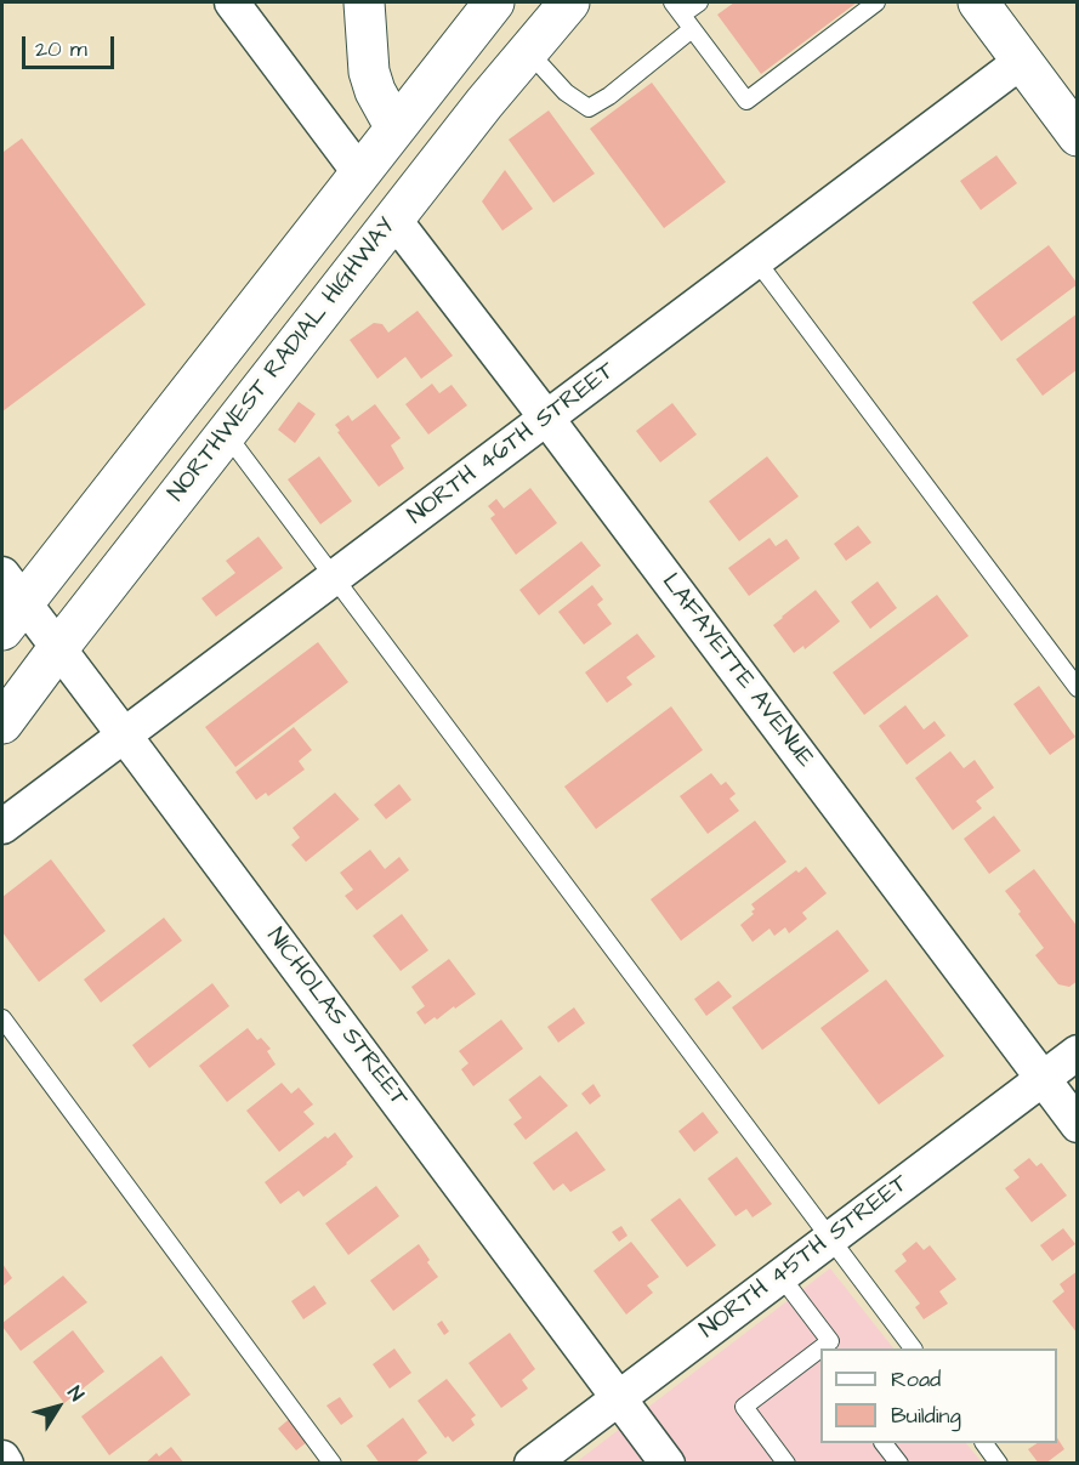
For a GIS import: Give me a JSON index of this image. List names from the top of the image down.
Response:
{
  "streets": {
    "main road": ["NORTHWEST RADIAL HIGHWAY"],
    "street": [
      "NORTH 46TH STREET",
      "LAFAYETTE AVENUE",
      "NICHOLAS STREET",
      "NORTH 45TH STREET"
    ]
  },
  "crossings": [
    ["NORTHWEST RADIAL HIGHWAY", "LAFAYETTE AVENUE"],
    ["NORTHWEST RADIAL HIGHWAY", "NICHOLAS STREET"],
    ["NORTH 46TH STREET", "LAFAYETTE AVENUE"],
    ["NORTH 46TH STREET", "NICHOLAS STREET"],
    ["LAFAYETTE AVENUE", "NORTH 45TH STREET"],
    ["NICHOLAS STREET", "NORTH 45TH STREET"]
  ],
  "legend": ["Road", "Building"],
  "scale_bar": "20 m",
  "north": "top right"
}
